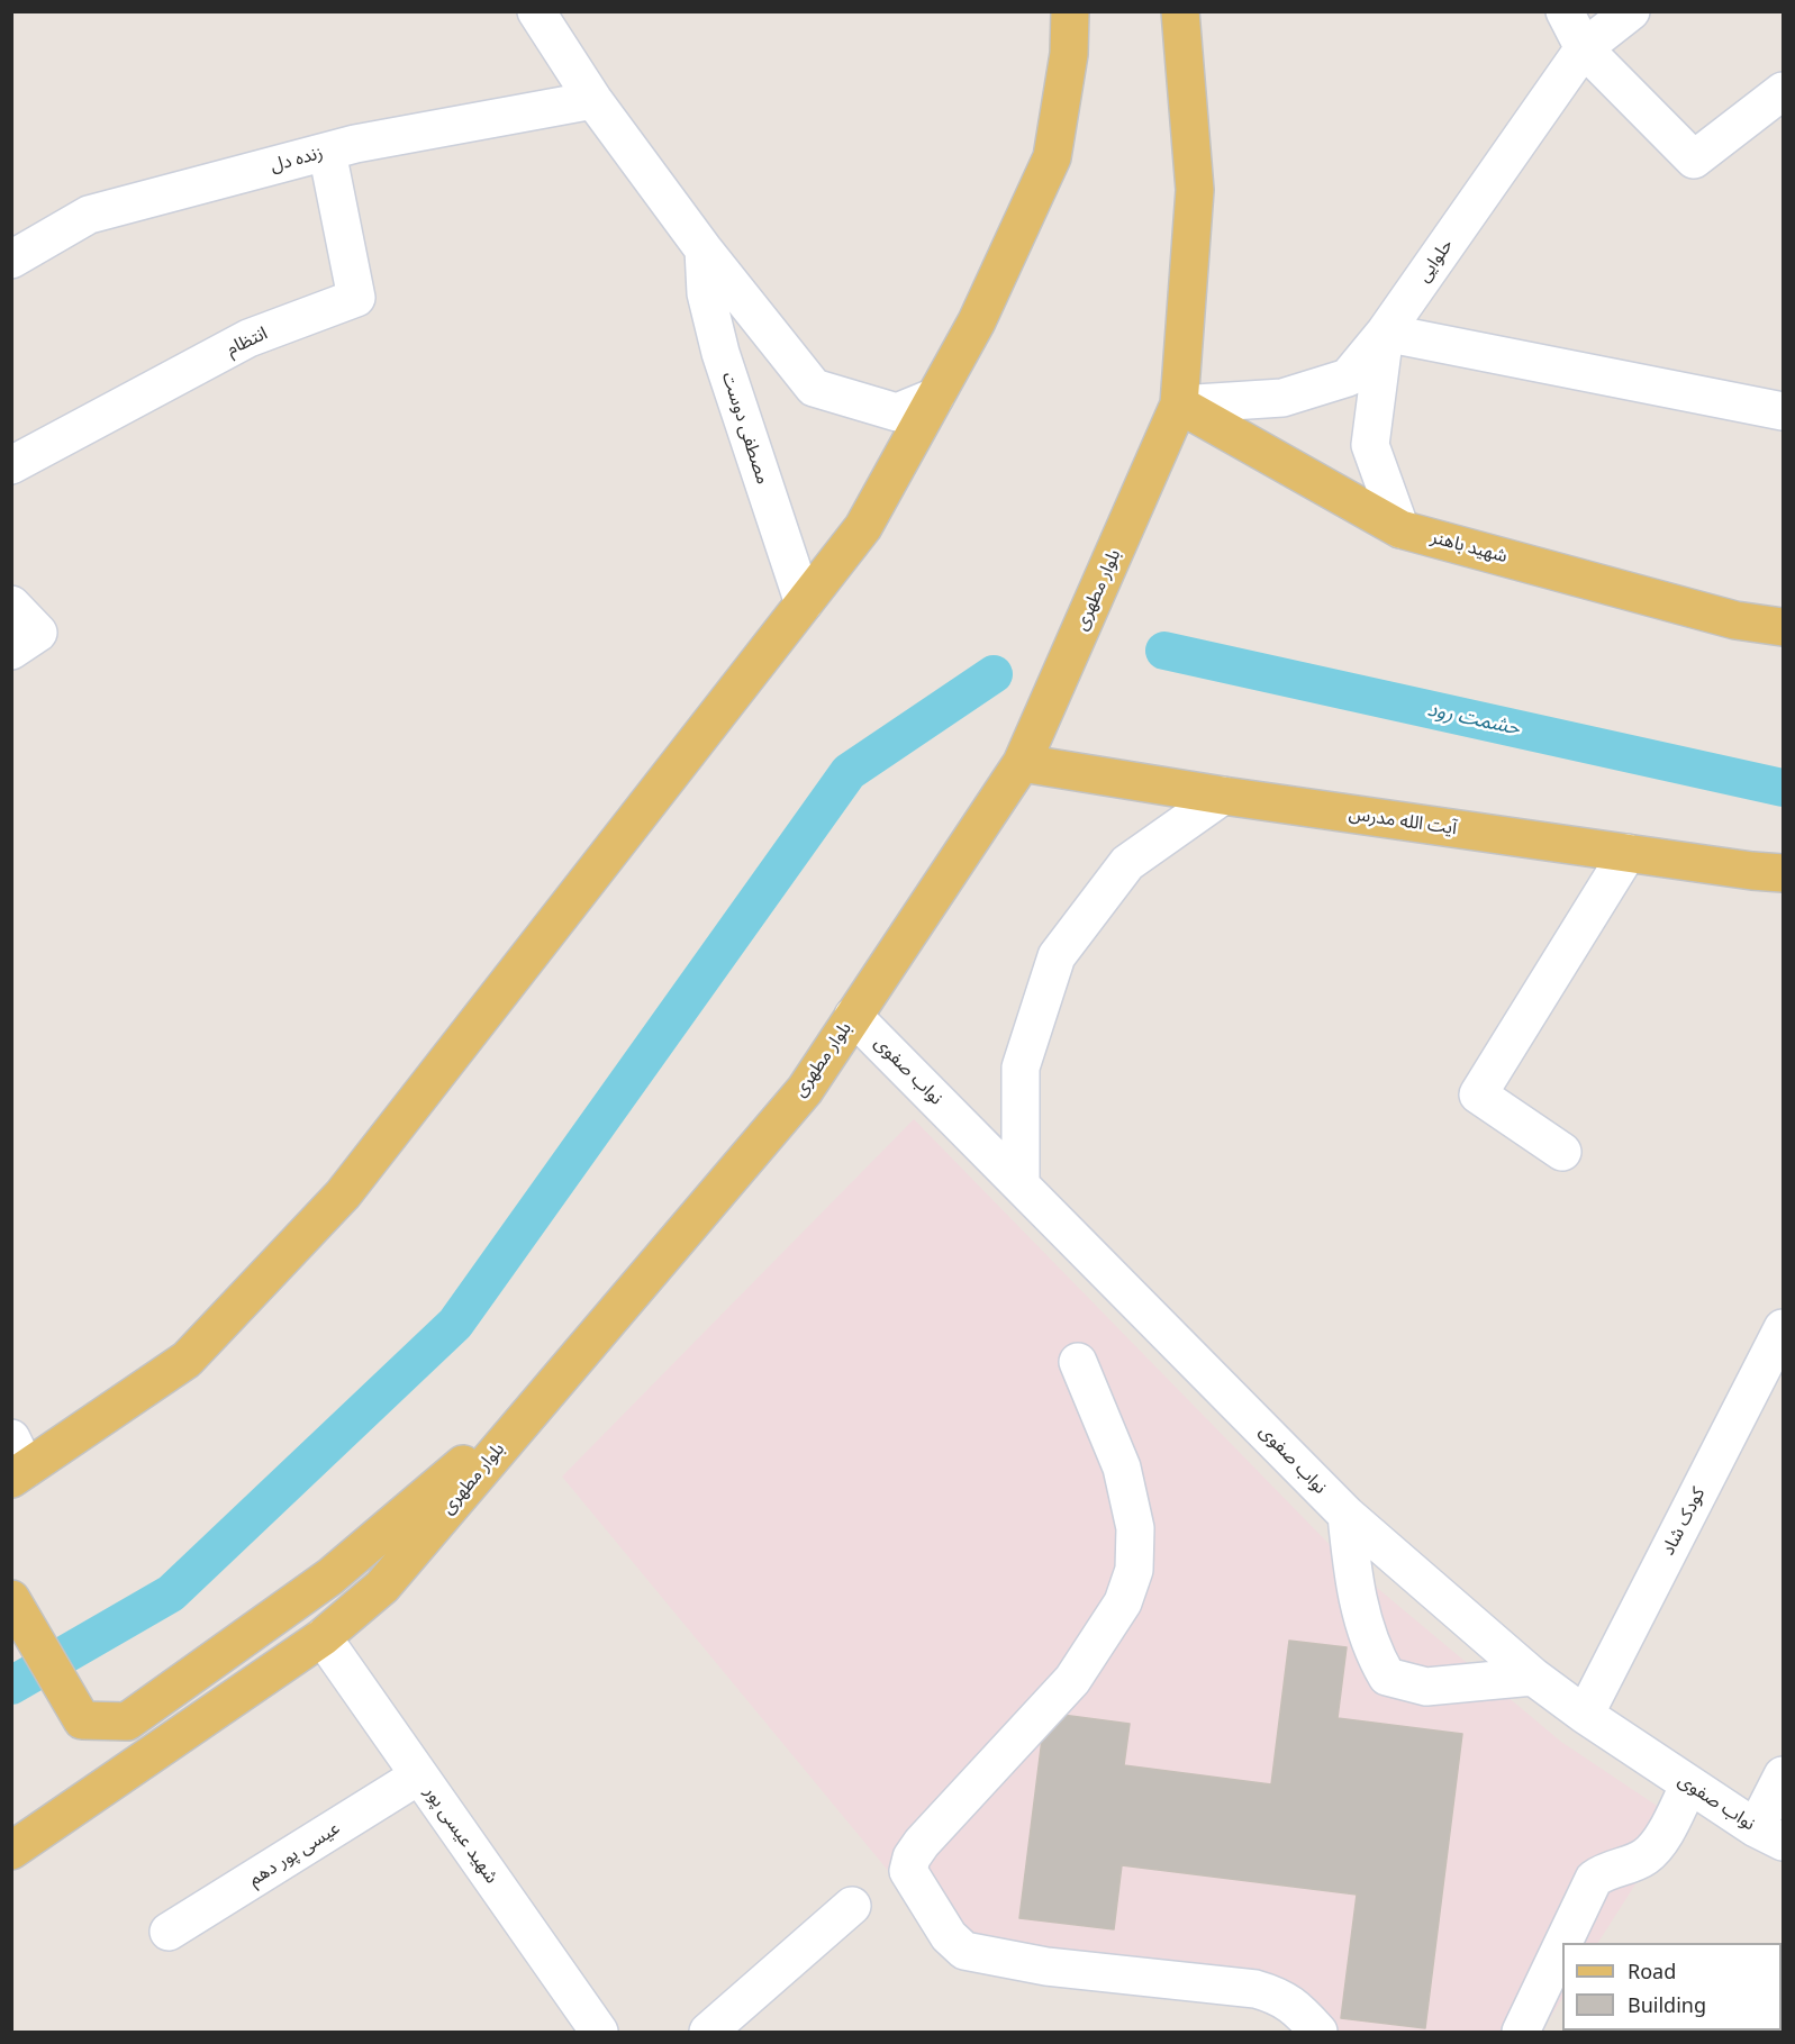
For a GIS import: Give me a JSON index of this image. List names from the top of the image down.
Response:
{
  "streets": {
    "main road": ["شهید باهنر", "بلوار مطهری", "آیت الله مدرس"],
    "street": [
      "زنده دل",
      "حلوایی",
      "انتظام",
      "مصطفی دوست",
      "نواب صفوی",
      "کودک شاد",
      "شهید عیسی پور",
      "عیسی پور دهم"
    ]
  },
  "crossings": [
    ["زنده دل", "انتظام"],
    ["حلوایی", "شهید باهنر"],
    ["حلوایی", "بلوار مطهری"],
    ["شهید باهنر", "بلوار مطهری"],
    ["بلوار مطهری", "آیت الله مدرس"],
    ["بلوار مطهری", "نواب صفوی"],
    ["بلوار مطهری", "شهید عیسی پور"],
    ["نواب صفوی", "کودک شاد"],
    ["شهید عیسی پور", "عیسی پور دهم"]
  ],
  "water": ["حشمت رود"],
  "legend": ["Road", "Building"]
}
